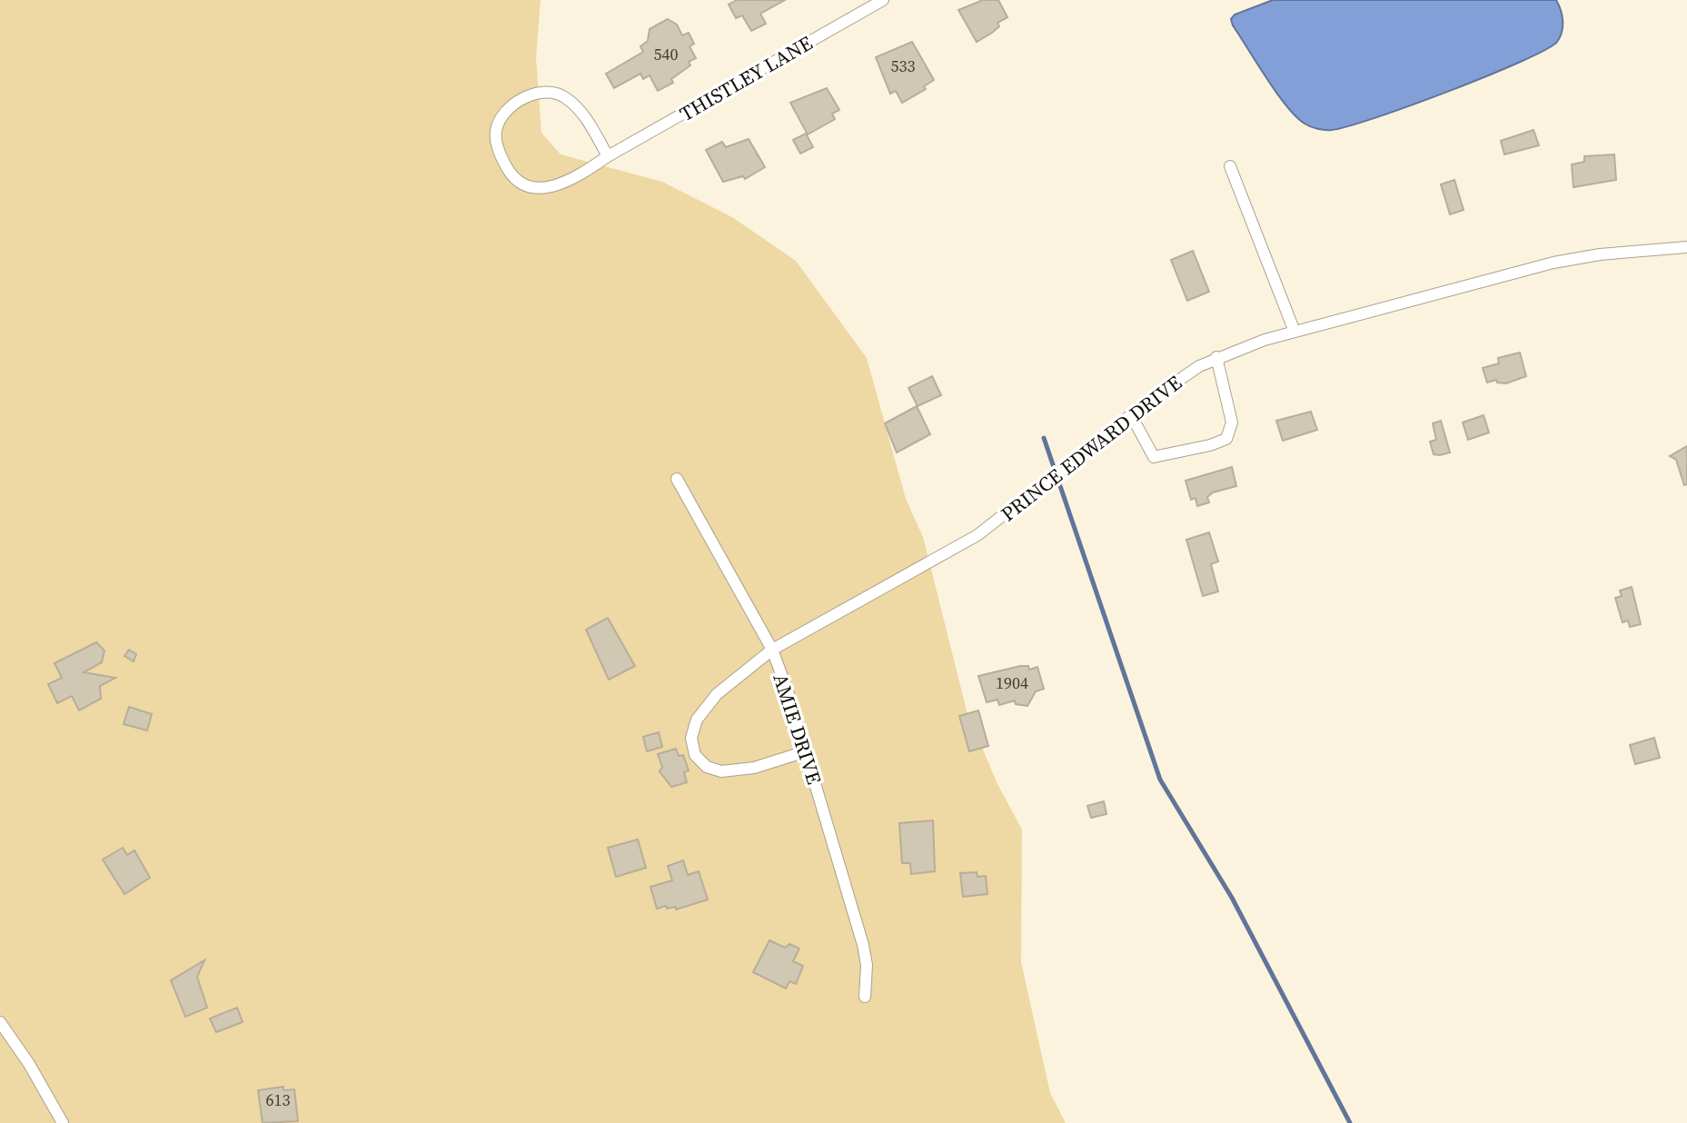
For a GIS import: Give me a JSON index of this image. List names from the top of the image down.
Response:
{
  "streets": {
    "street": ["THISTLEY LANE", "PRINCE EDWARD DRIVE", "AMIE DRIVE"]
  },
  "crossings": [
    ["PRINCE EDWARD DRIVE", "AMIE DRIVE"]
  ],
  "house_numbers": [
    "540",
    "533",
    "1904",
    "613"
  ]
}
